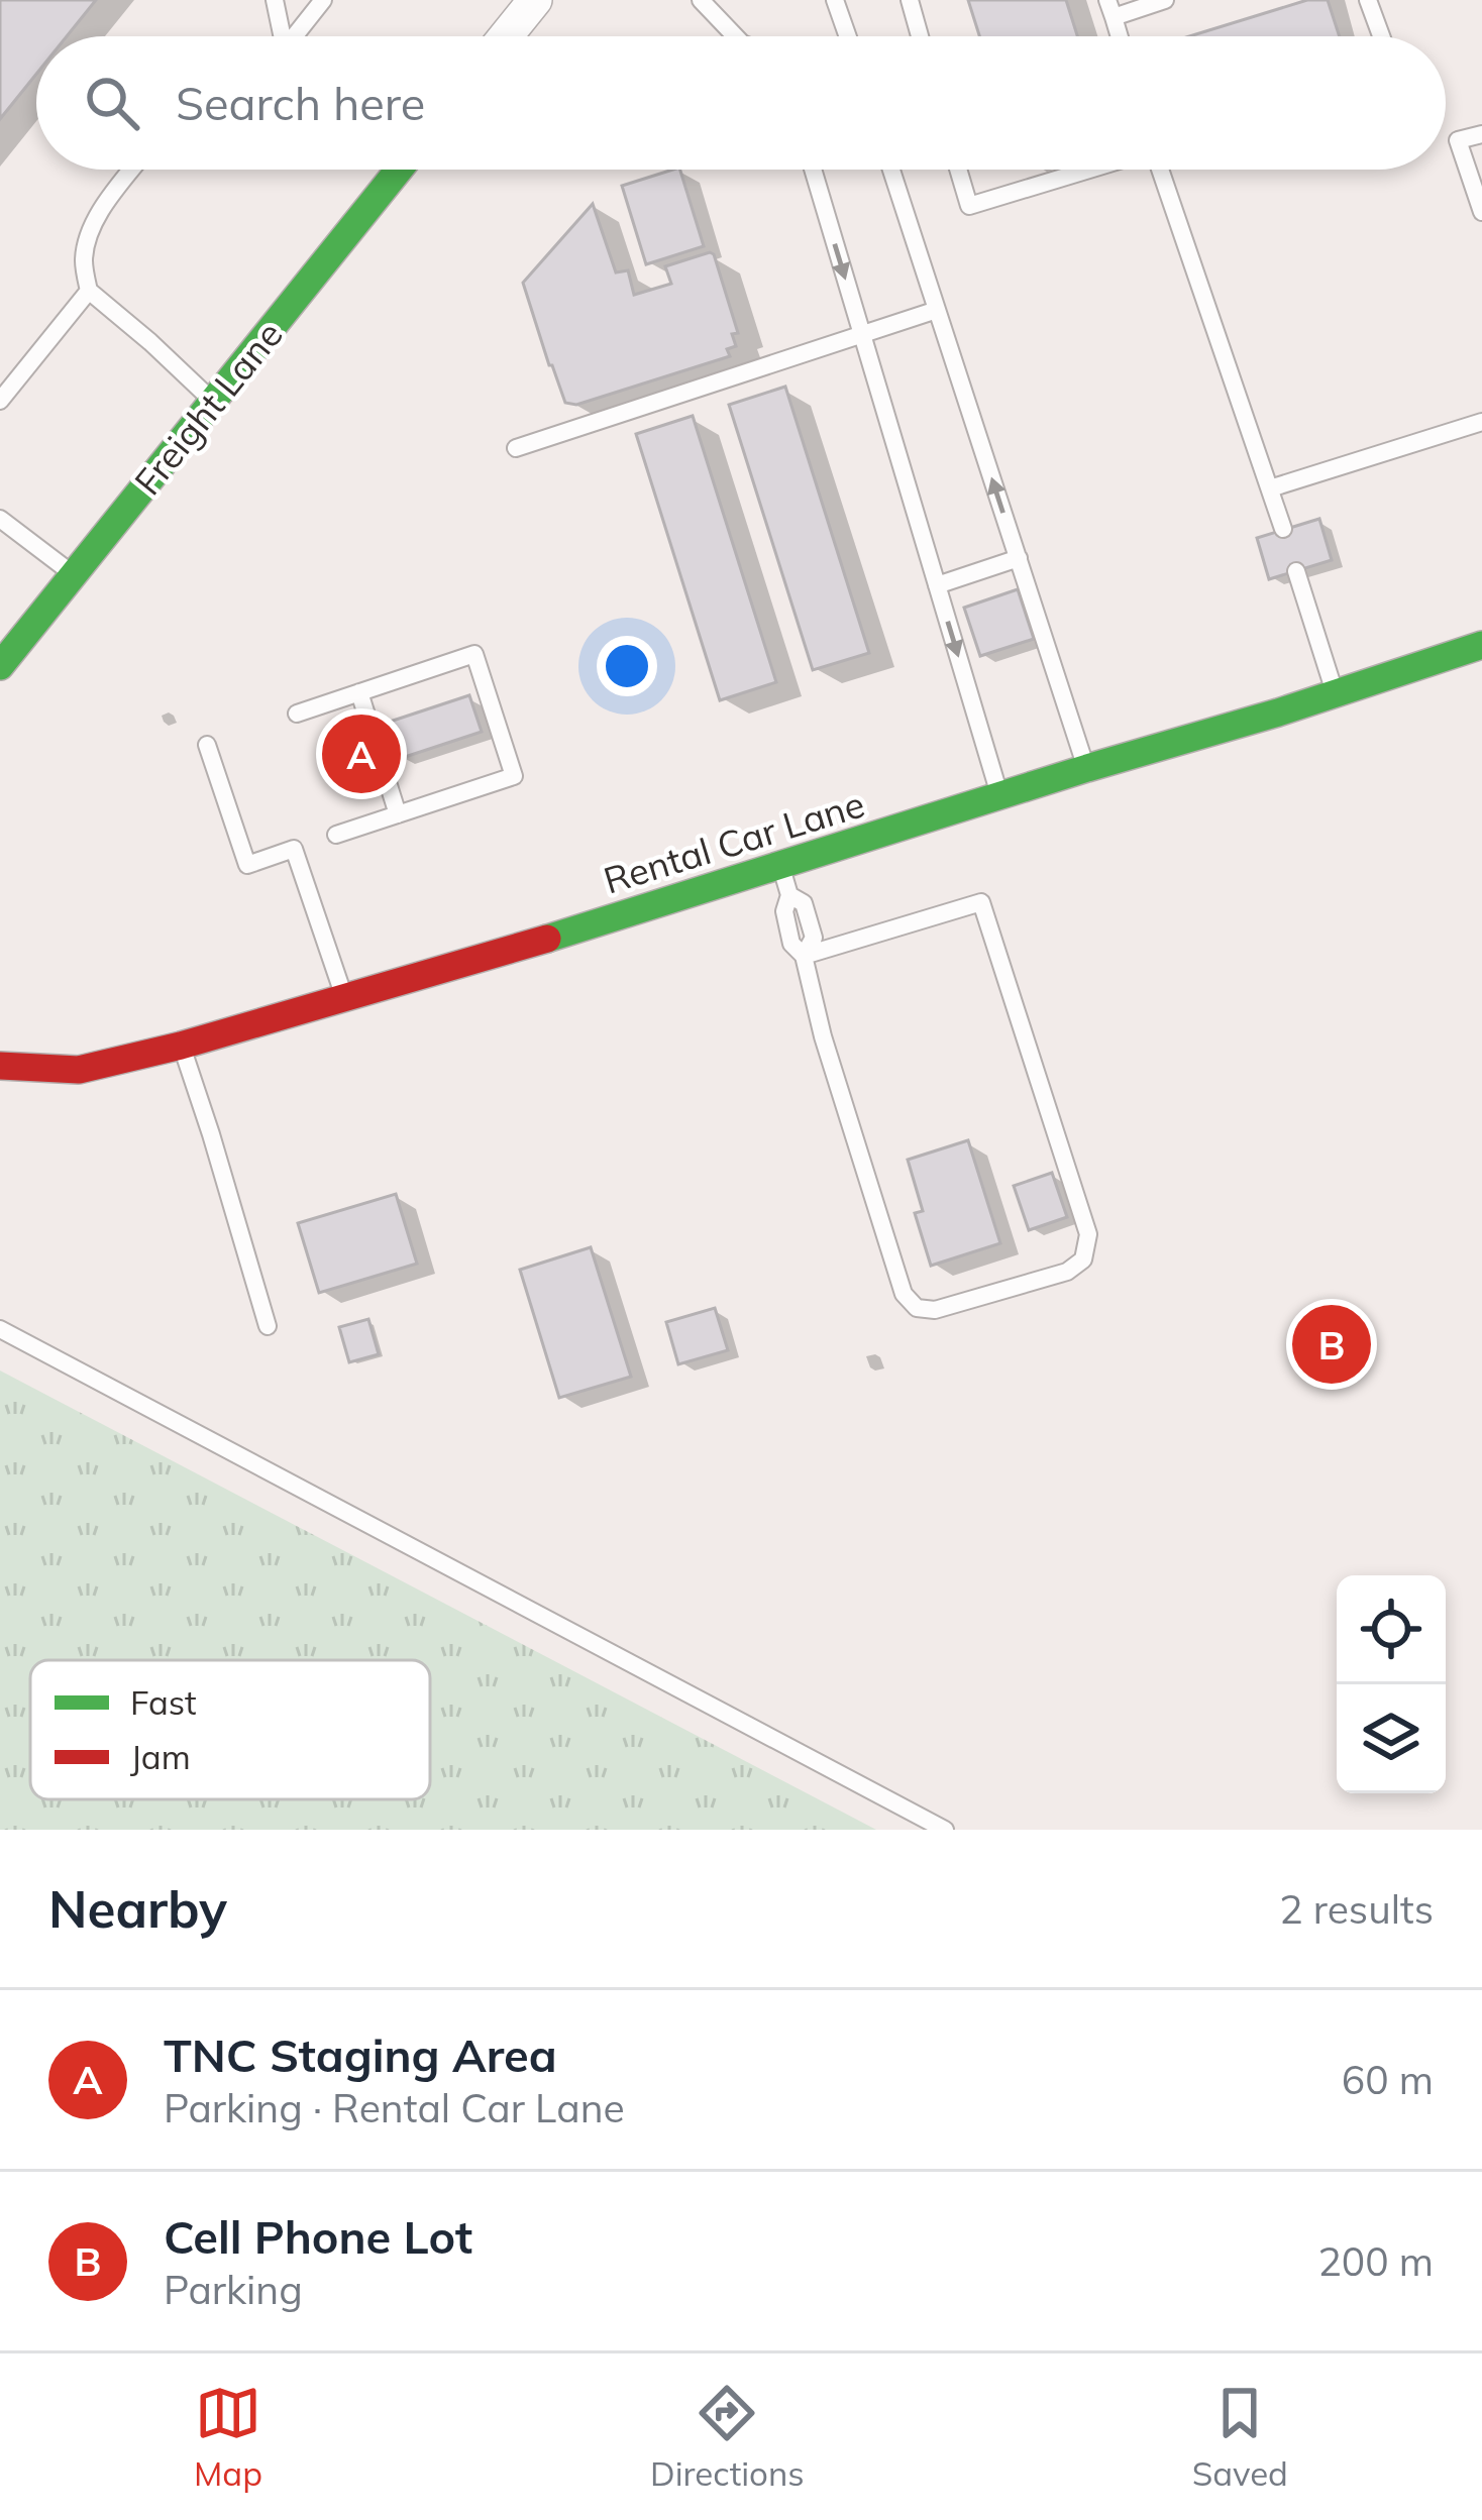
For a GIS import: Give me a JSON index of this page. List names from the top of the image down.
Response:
{
  "streets": {
    "street": ["Freight Lane", "Rental Car Lane"]
  },
  "legend": ["Fast", "Jam"],
  "page": {
    "search": "Search here",
    "pins": ["A", "B"],
    "heading": ["Nearby", "2 results"],
    "list": [
      {
        "mark": "A",
        "name": "TNC Staging Area",
        "note": "Parking · Rental Car Lane",
        "value": "60 m"
      },
      {
        "mark": "B",
        "name": "Cell Phone Lot",
        "note": "Parking",
        "value": "200 m"
      }
    ],
    "nav": ["Map", "Directions", "Saved"]
  }
}
